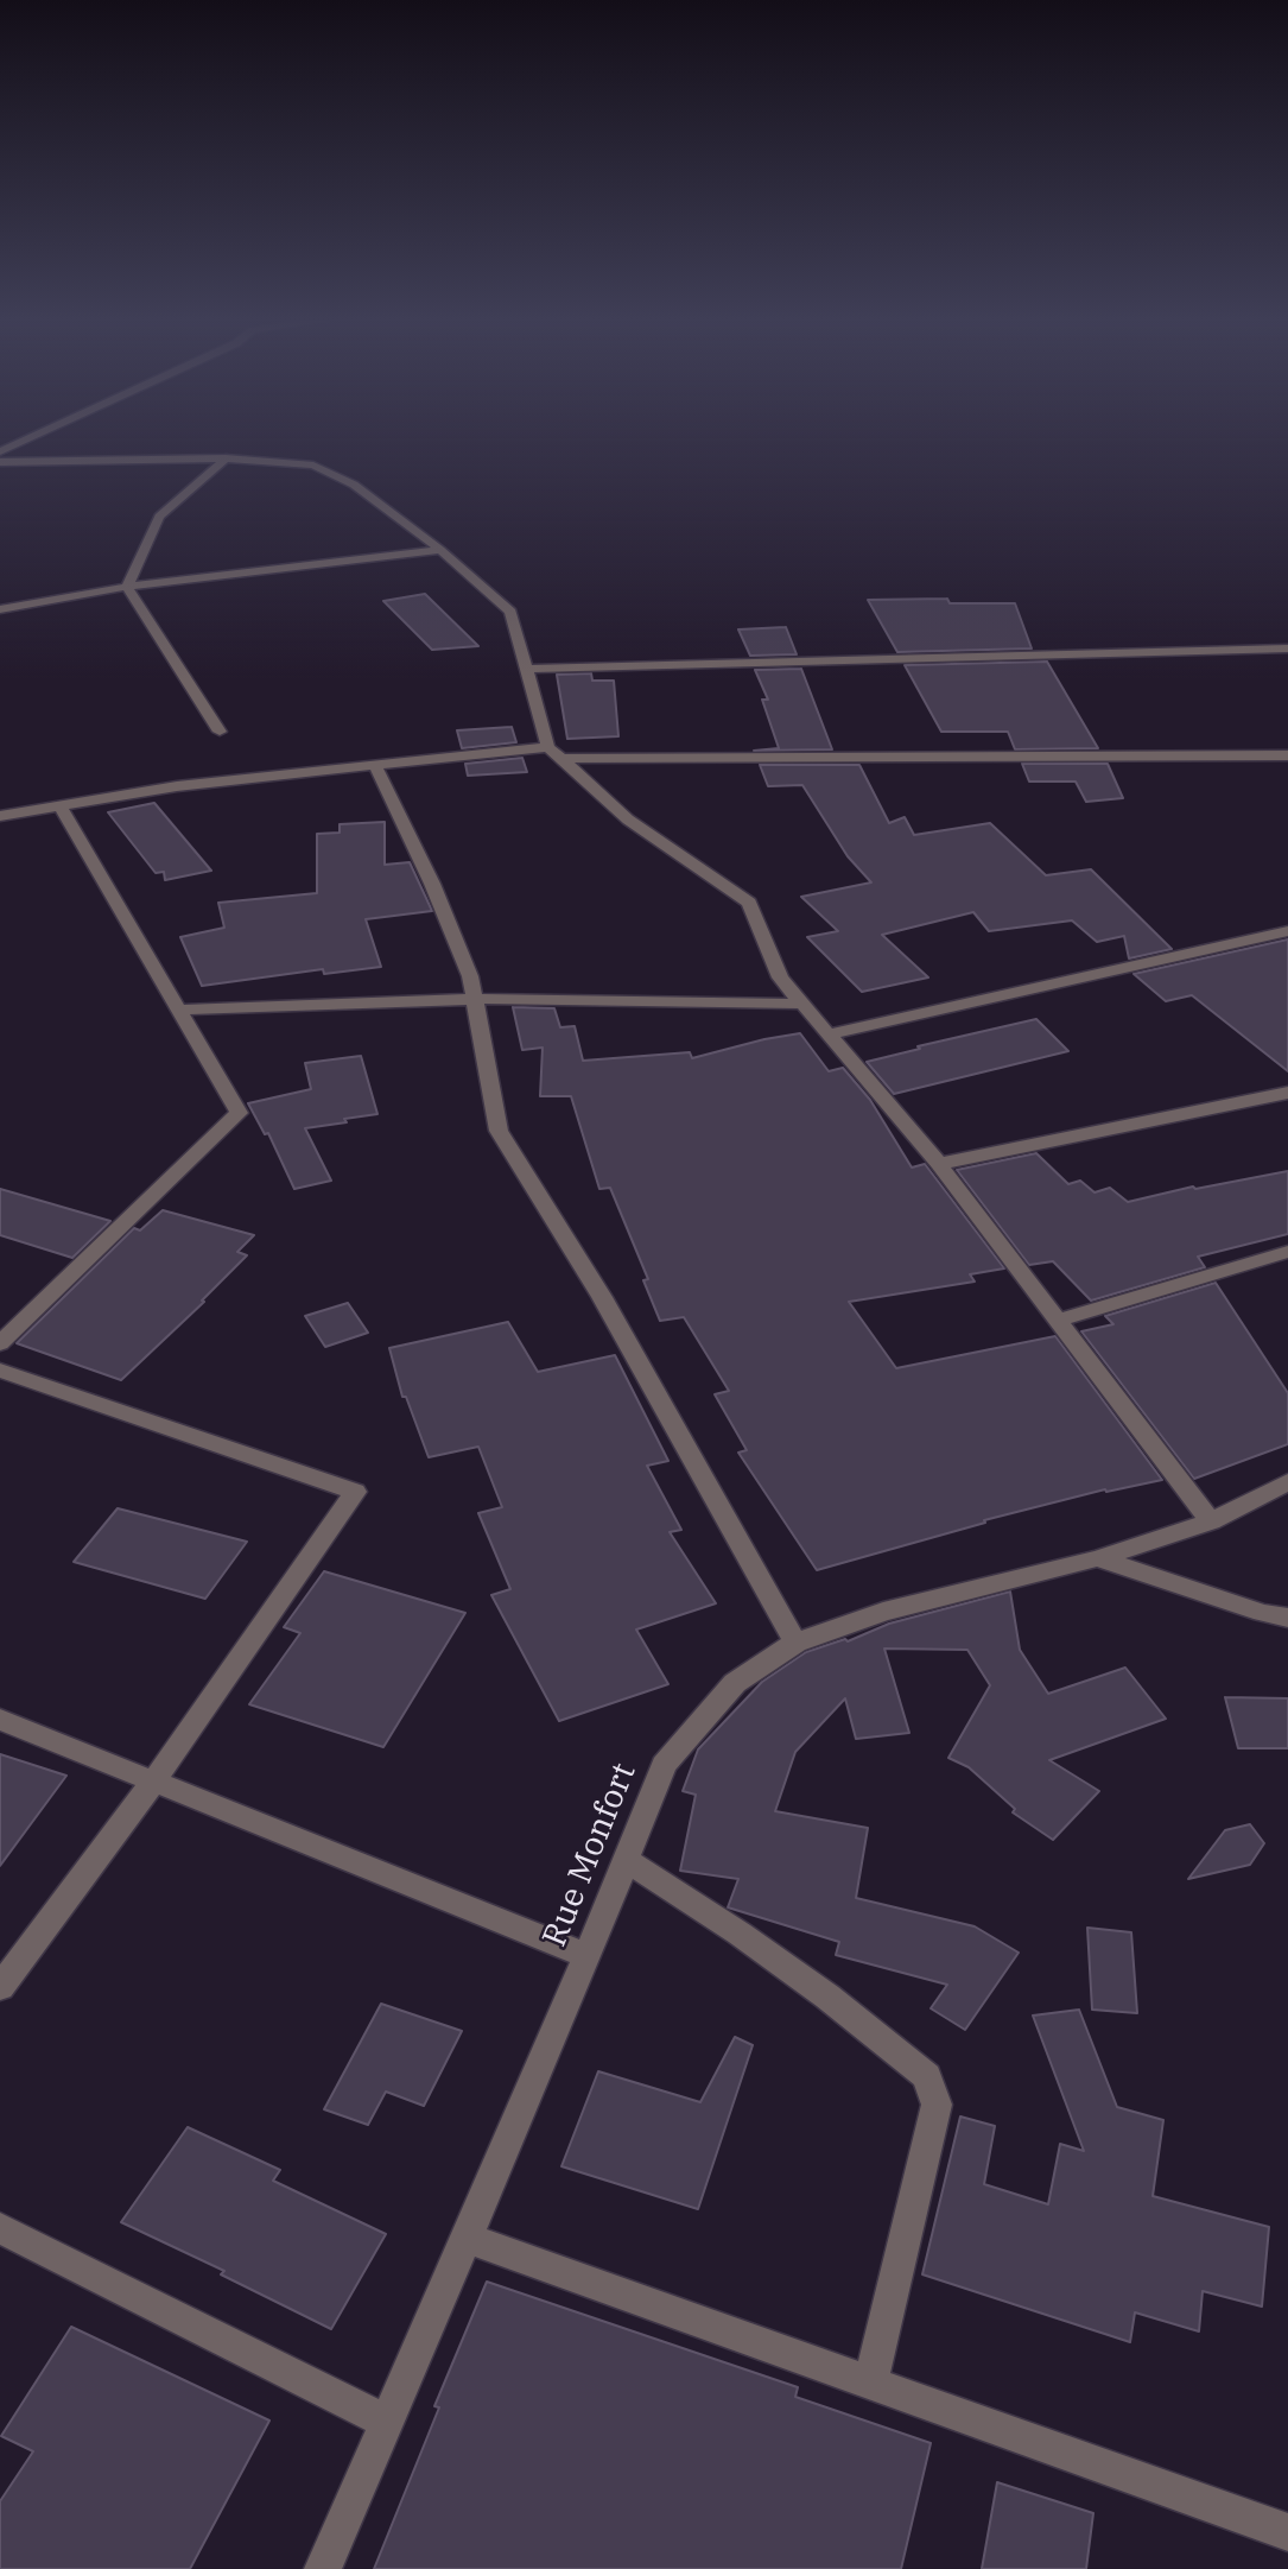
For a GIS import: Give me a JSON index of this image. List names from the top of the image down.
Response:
{
  "streets": {
    "street": ["Rue Monfort"]
  }
}
